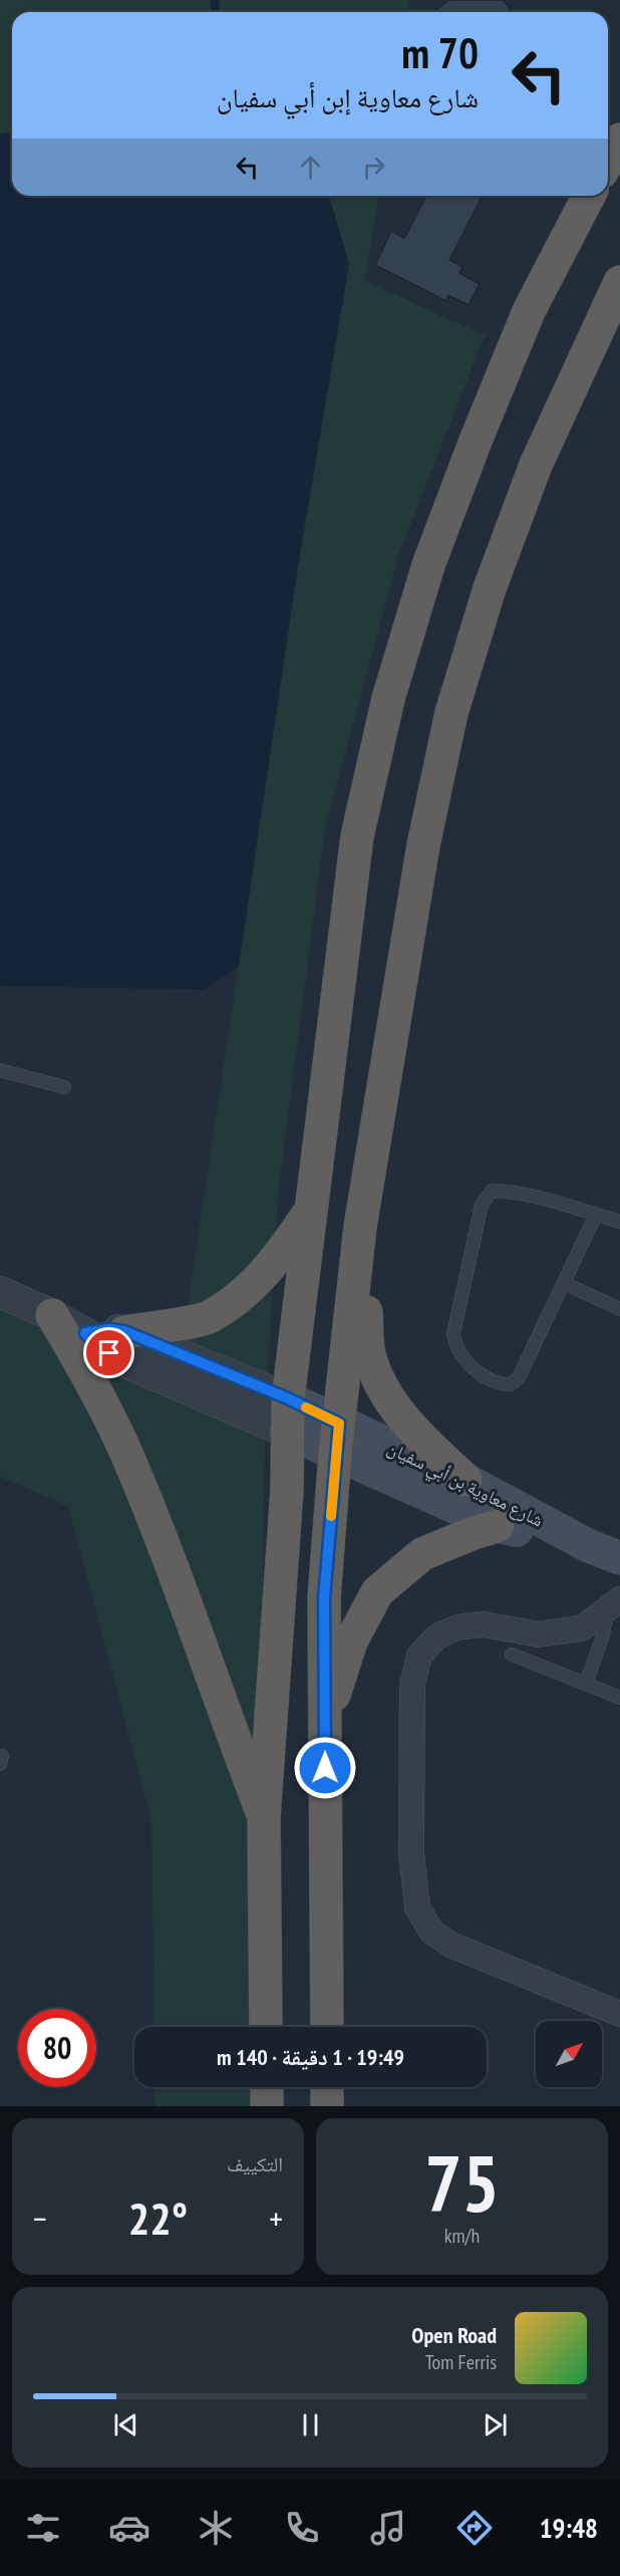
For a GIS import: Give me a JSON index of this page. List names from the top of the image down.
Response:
{
  "streets": {
    "main road": ["شارع معاوية بن أبي سفيان"]
  },
  "north": "top right",
  "page": {
    "turn": ["70 m", "شارع معاوية إبن أبي سفيان"],
    "limit": "80",
    "trip": "19:49 · 1 دقيقة · 140 m",
    "tile": [
      ["75", "km/h"],
      "التكييف"
    ],
    "heat": ["−", "22°", "+"],
    "song": ["Open Road", "Tom Ferris"],
    "tabs": "19:48"
  }
}
